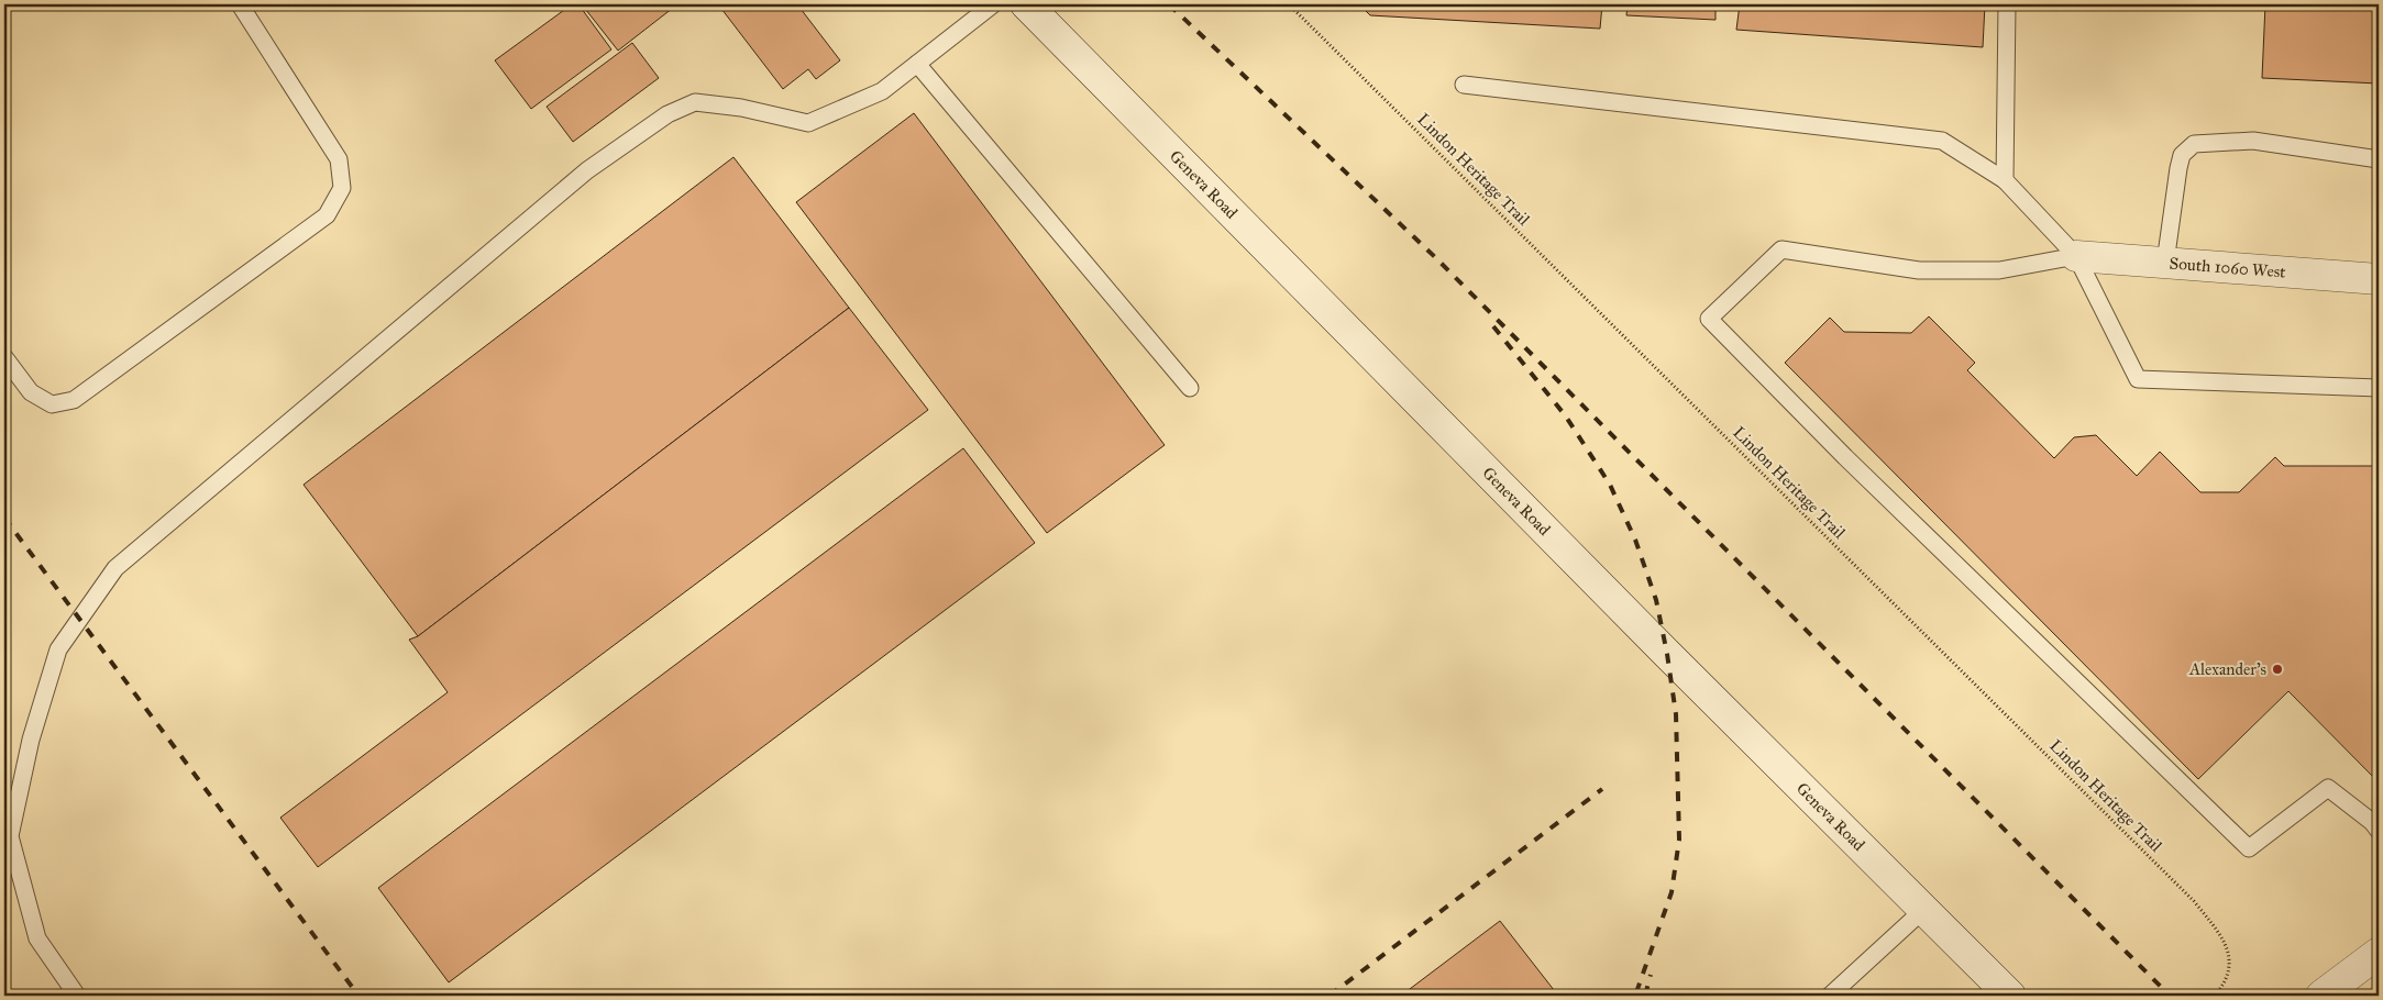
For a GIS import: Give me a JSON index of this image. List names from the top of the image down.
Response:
{
  "streets": {
    "main road": ["Geneva Road", "South 1060 West"],
    "path": ["Lindon Heritage Trail"]
  },
  "places": ["Alexander's"]
}
